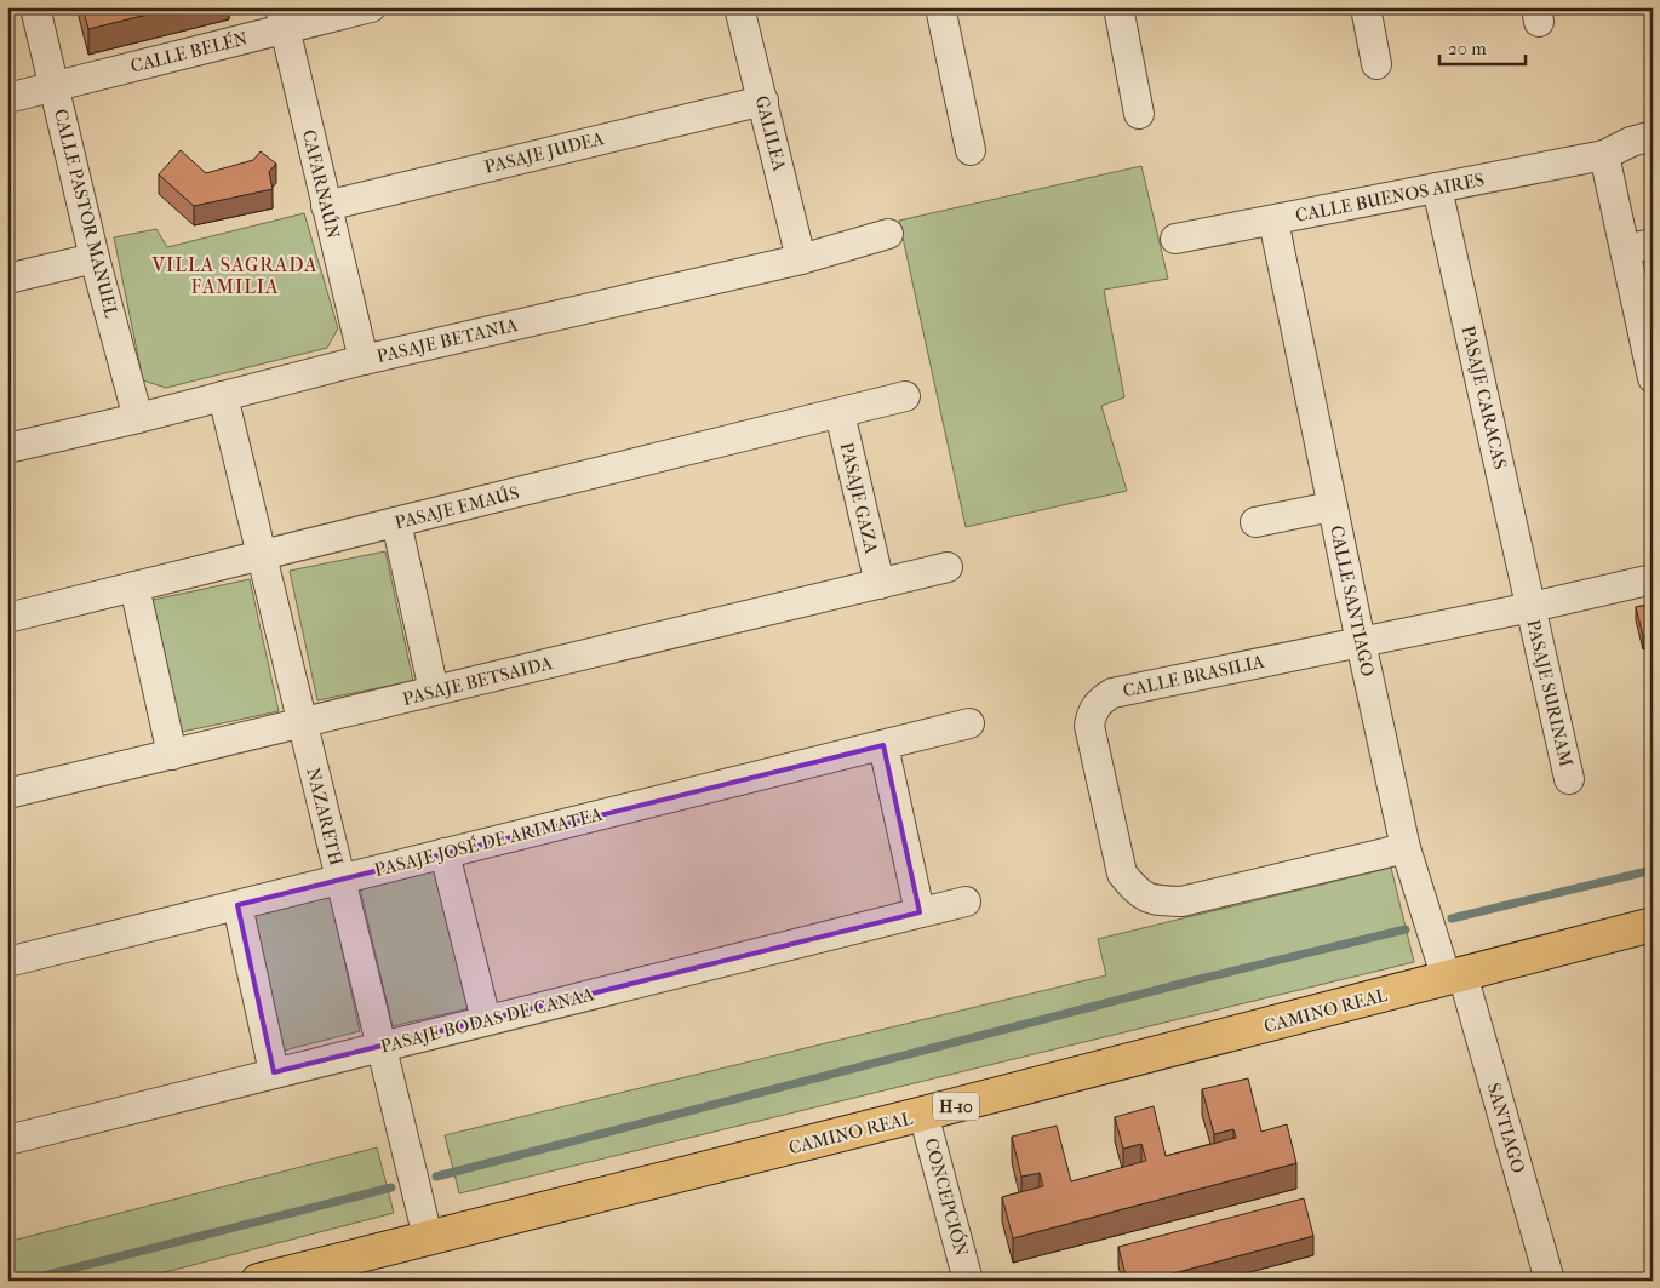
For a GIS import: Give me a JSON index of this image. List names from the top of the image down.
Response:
{
  "streets": {
    "main road": ["CAMINO REAL", "H-10"],
    "street": [
      "CALLE BELÉN",
      "GALILEA",
      "PASAJE JUDEA",
      "CAFARNAÚN",
      "CALLE BUENOS AIRES",
      "CALLE PASTOR MANUEL",
      "PASAJE BETANIA",
      "PASAJE CARACAS",
      "PASAJE GAZA",
      "PASAJE EMAÚS",
      "CALLE SANTIAGO",
      "CALLE BRASILIA",
      "PASAJE BETSAIDA",
      "PASAJE SURINAM",
      "NAZARETH",
      "PASAJE JOSÉ DE ARIMATEA",
      "PASAJE BODAS DE CANAA",
      "SANTIAGO",
      "CONCEPCIÓN"
    ]
  },
  "crossings": [
    ["CALLE BELÉN", "CAFARNAÚN"],
    ["CALLE BELÉN", "CALLE PASTOR MANUEL"],
    ["GALILEA", "PASAJE JUDEA"],
    ["GALILEA", "PASAJE BETANIA"],
    ["PASAJE JUDEA", "CAFARNAÚN"],
    ["CAFARNAÚN", "PASAJE BETANIA"],
    ["CALLE BUENOS AIRES", "PASAJE CARACAS"],
    ["CALLE BUENOS AIRES", "CALLE SANTIAGO"],
    ["CALLE PASTOR MANUEL", "PASAJE BETANIA"],
    ["PASAJE BETANIA", "NAZARETH"],
    ["PASAJE CARACAS", "CALLE BRASILIA"],
    ["PASAJE CARACAS", "PASAJE SURINAM"],
    ["PASAJE GAZA", "PASAJE EMAÚS"],
    ["PASAJE GAZA", "PASAJE BETSAIDA"],
    ["PASAJE EMAÚS", "NAZARETH"],
    ["CALLE SANTIAGO", "CALLE BRASILIA"],
    ["CALLE SANTIAGO", "CAMINO REAL"],
    ["CALLE SANTIAGO", "SANTIAGO"],
    ["CALLE BRASILIA", "PASAJE SURINAM"],
    ["PASAJE BETSAIDA", "NAZARETH"],
    ["NAZARETH", "PASAJE JOSÉ DE ARIMATEA"],
    ["NAZARETH", "CAMINO REAL"],
    ["NAZARETH", "PASAJE BODAS DE CANAA"],
    ["CAMINO REAL", "SANTIAGO"],
    ["CAMINO REAL", "CONCEPCIÓN"]
  ],
  "districts": ["VILLA SAGRADA FAMILIA"],
  "scale_bar": "20 m"
}
